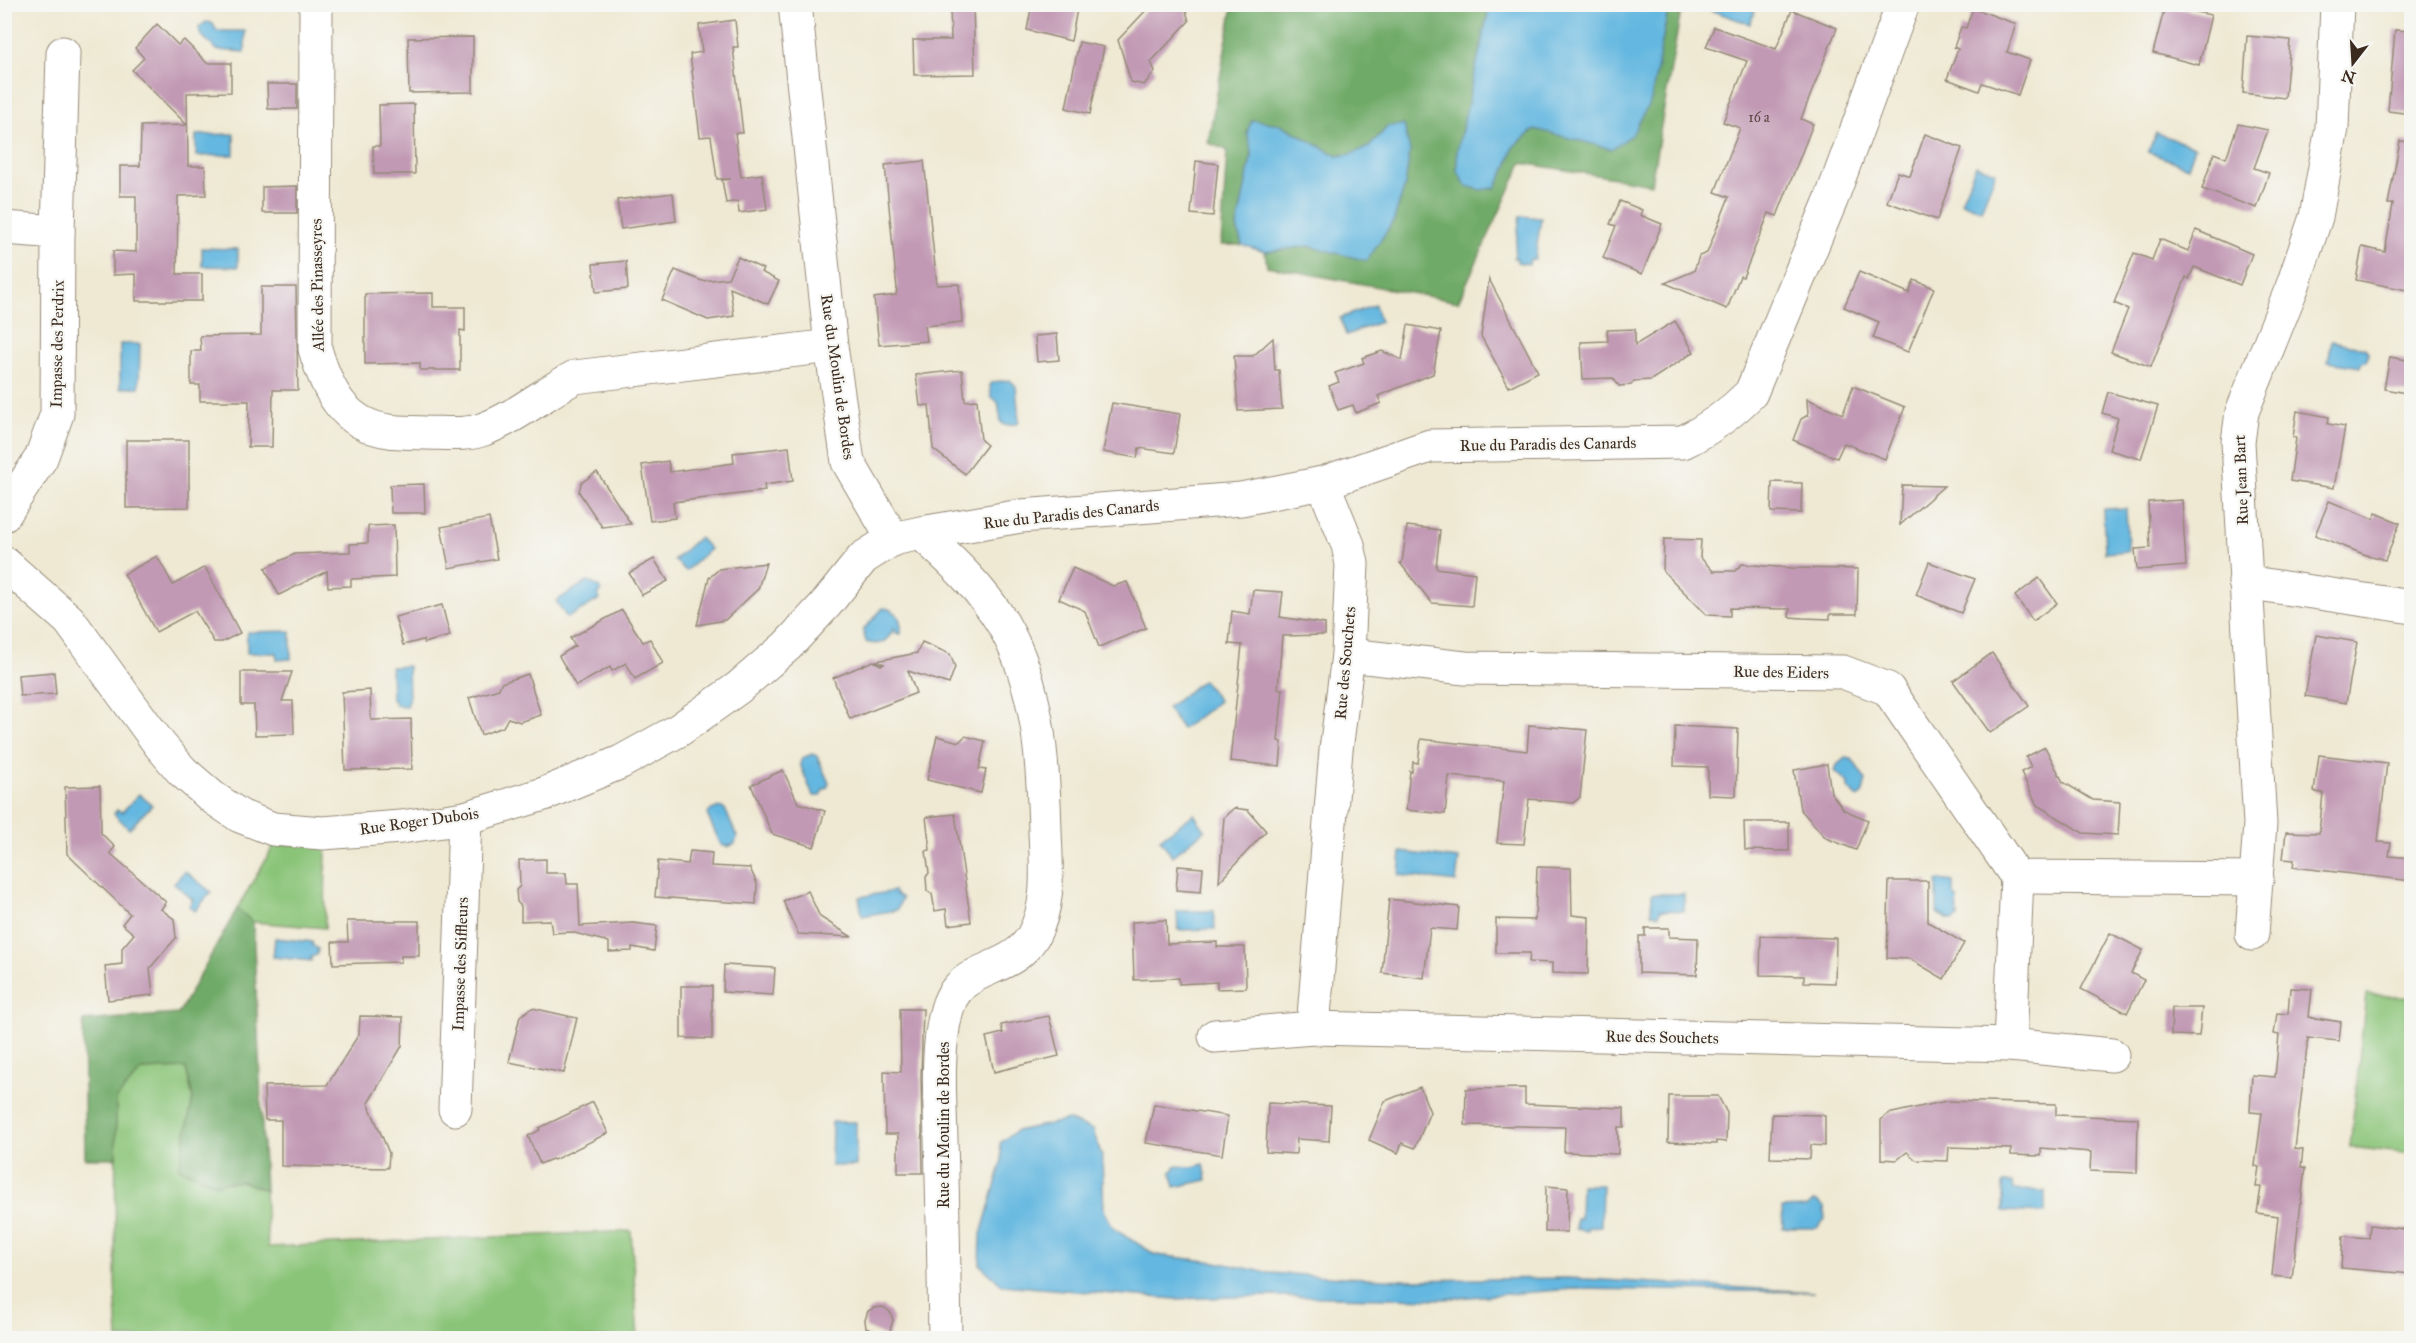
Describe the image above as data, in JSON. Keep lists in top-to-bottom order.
{
  "streets": {
    "street": [
      "Allée des Pinasseyres",
      "Impasse des Perdrix",
      "Rue du Moulin de Bordes",
      "Rue du Paradis des Canards",
      "Rue Jean Bart",
      "Rue des Souchets",
      "Rue des Eiders",
      "Rue Roger Dubois",
      "Impasse des Siffleurs"
    ]
  },
  "crossings": [
    ["Allée des Pinasseyres", "Rue du Moulin de Bordes"],
    ["Rue du Moulin de Bordes", "Rue du Paradis des Canards"],
    ["Rue du Moulin de Bordes", "Rue Roger Dubois"],
    ["Rue du Paradis des Canards", "Rue des Souchets"],
    ["Rue du Paradis des Canards", "Rue Roger Dubois"],
    ["Rue des Souchets", "Rue des Eiders"],
    ["Rue Roger Dubois", "Impasse des Siffleurs"]
  ],
  "house_numbers": ["16 a"],
  "north": "bottom"
}
